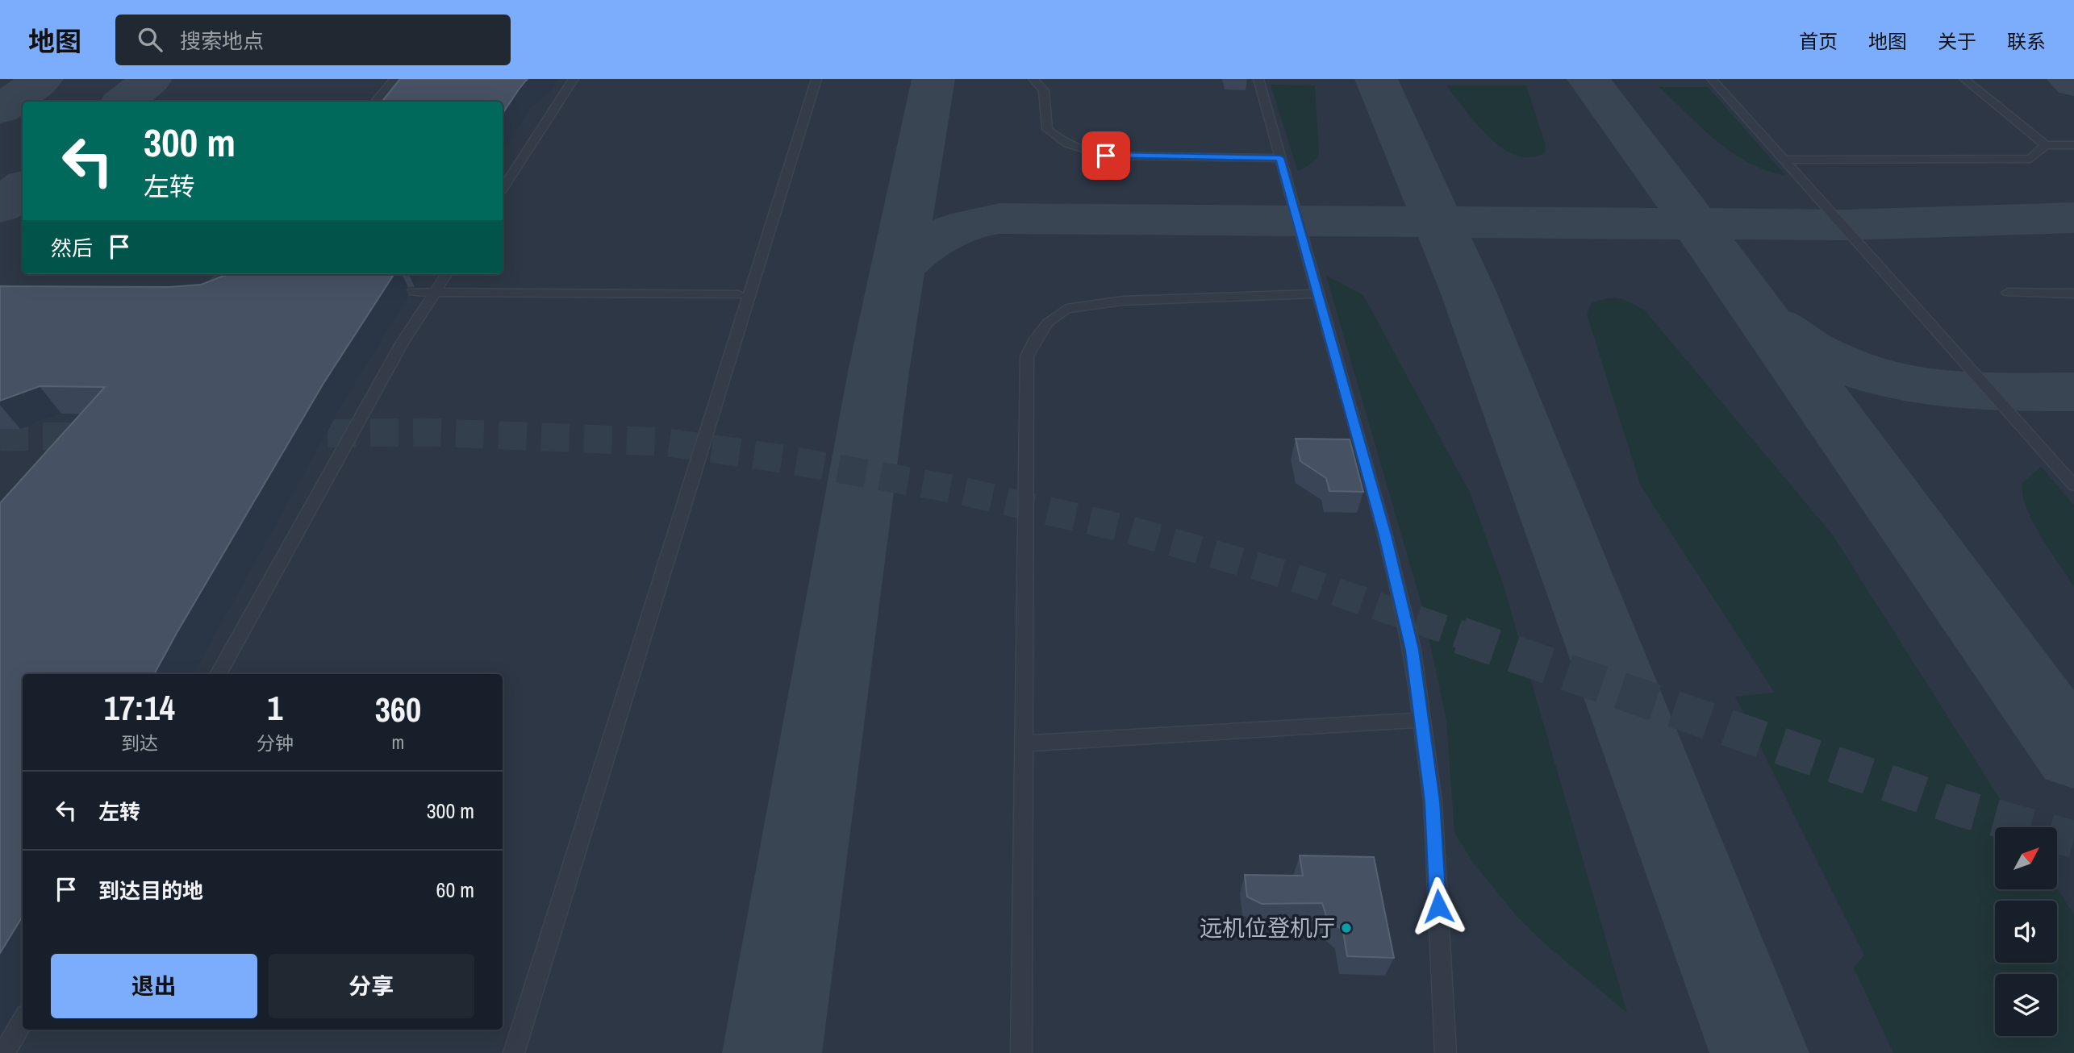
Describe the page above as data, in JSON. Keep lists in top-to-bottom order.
{
  "places": ["远机位登机厅"],
  "north": "top right",
  "page": {
    "header": "地图",
    "search": "搜索地点",
    "nav": [
      "首页",
      "地图",
      "关于",
      "联系"
    ],
    "turn": ["300 m", "左转"],
    "then": "然后",
    "eta": [
      "17:14",
      "到达",
      "1",
      "分钟",
      "360",
      "m"
    ],
    "list": [
      {
        "name": "左转",
        "value": "300 m"
      },
      {
        "name": "到达目的地",
        "value": "60 m"
      }
    ],
    "buttons": ["退出", "分享"]
  }
}
